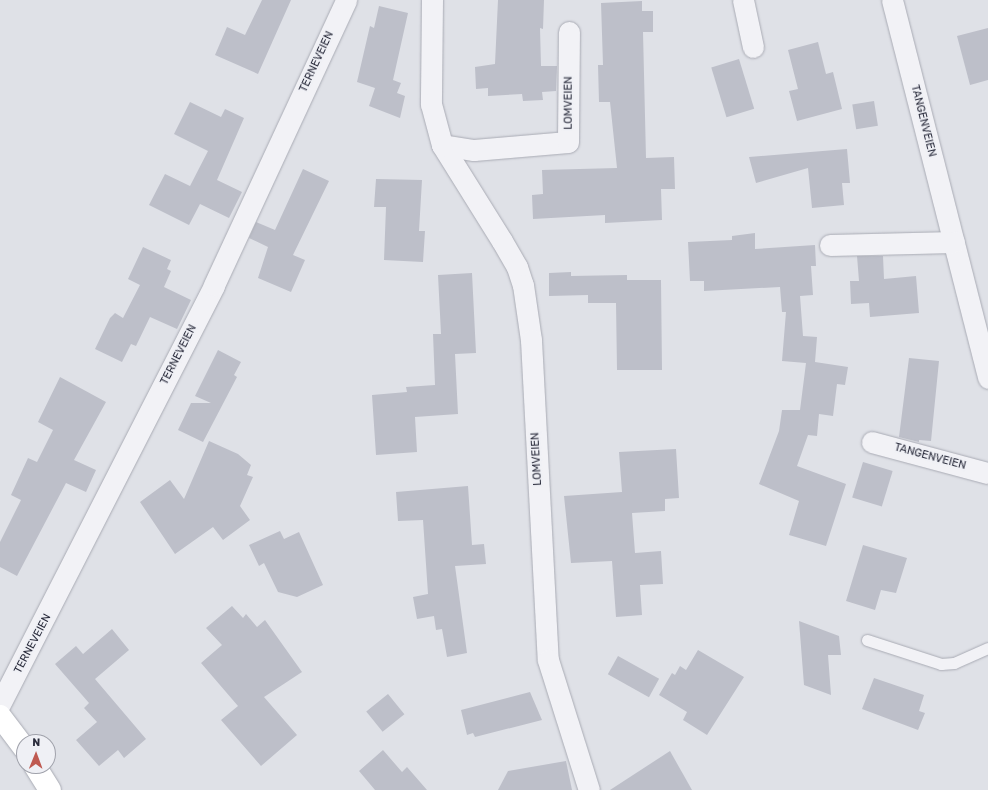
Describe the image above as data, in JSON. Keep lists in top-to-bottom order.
{
  "streets": {
    "street": ["TERNEVEIEN", "LOMVEIEN", "TANGENVEIEN"]
  },
  "north": "top"
}
